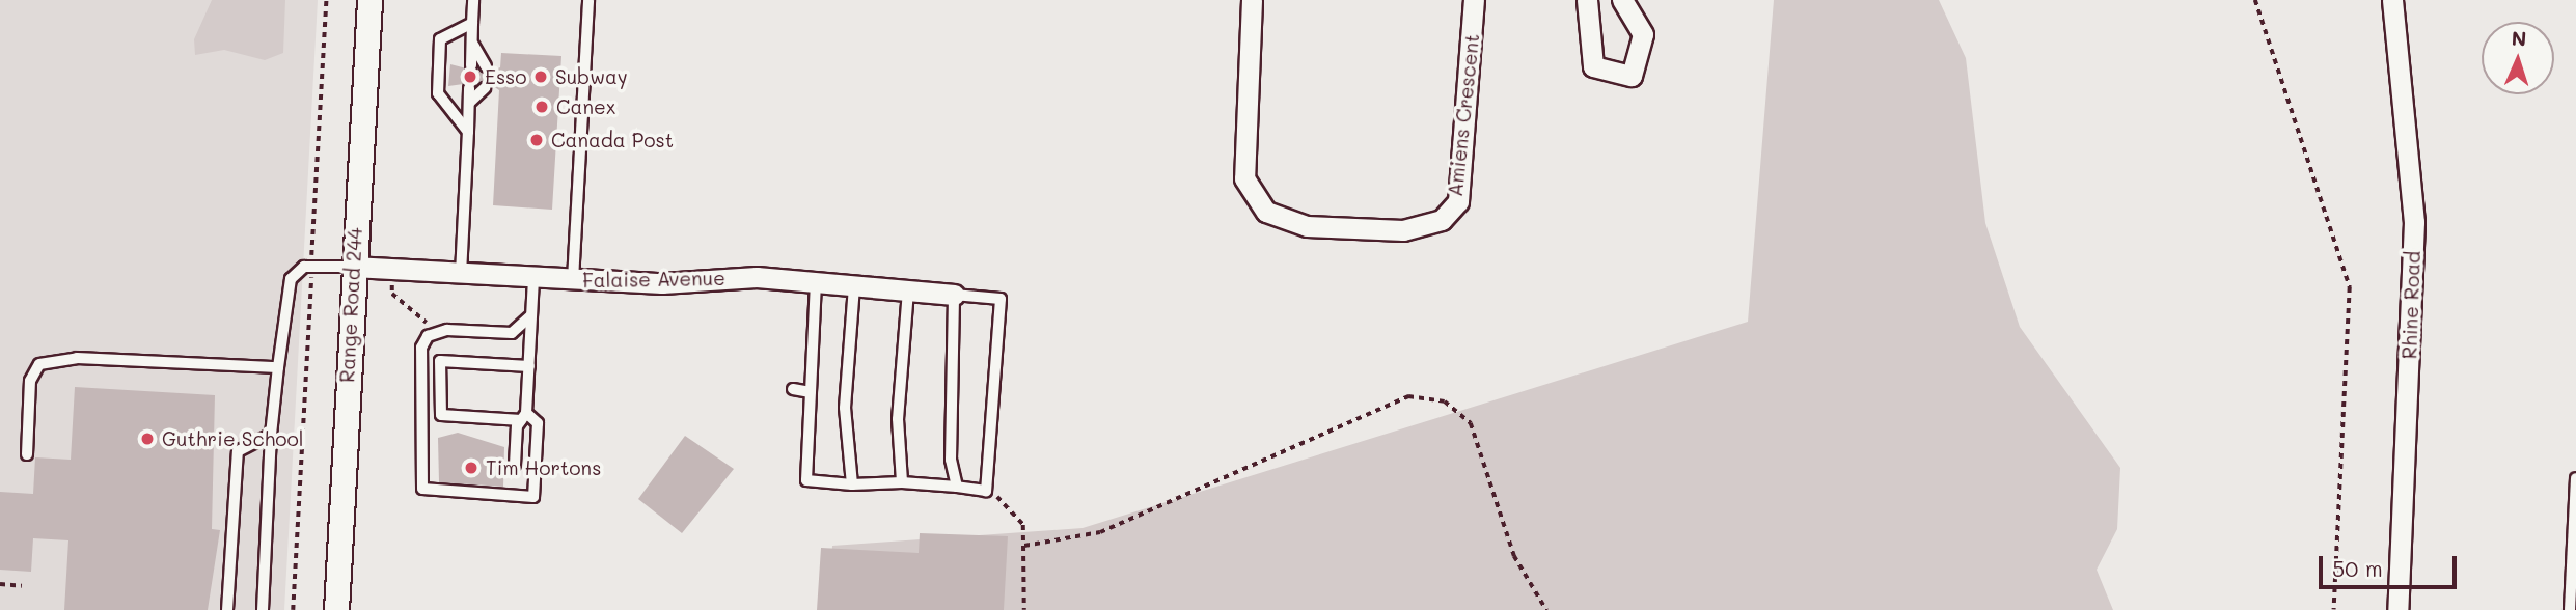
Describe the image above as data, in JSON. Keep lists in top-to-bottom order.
{
  "streets": {
    "street": [
      "Amiens Crescent",
      "Falaise Avenue",
      "Range Road 244",
      "Rhine Road"
    ]
  },
  "crossings": [
    ["Falaise Avenue", "Range Road 244"]
  ],
  "places": [
    "Esso",
    "Subway",
    "Canex",
    "Canada Post",
    "Guthrie School",
    "Tim Hortons"
  ],
  "scale_bar": "50 m",
  "north": "top"
}
